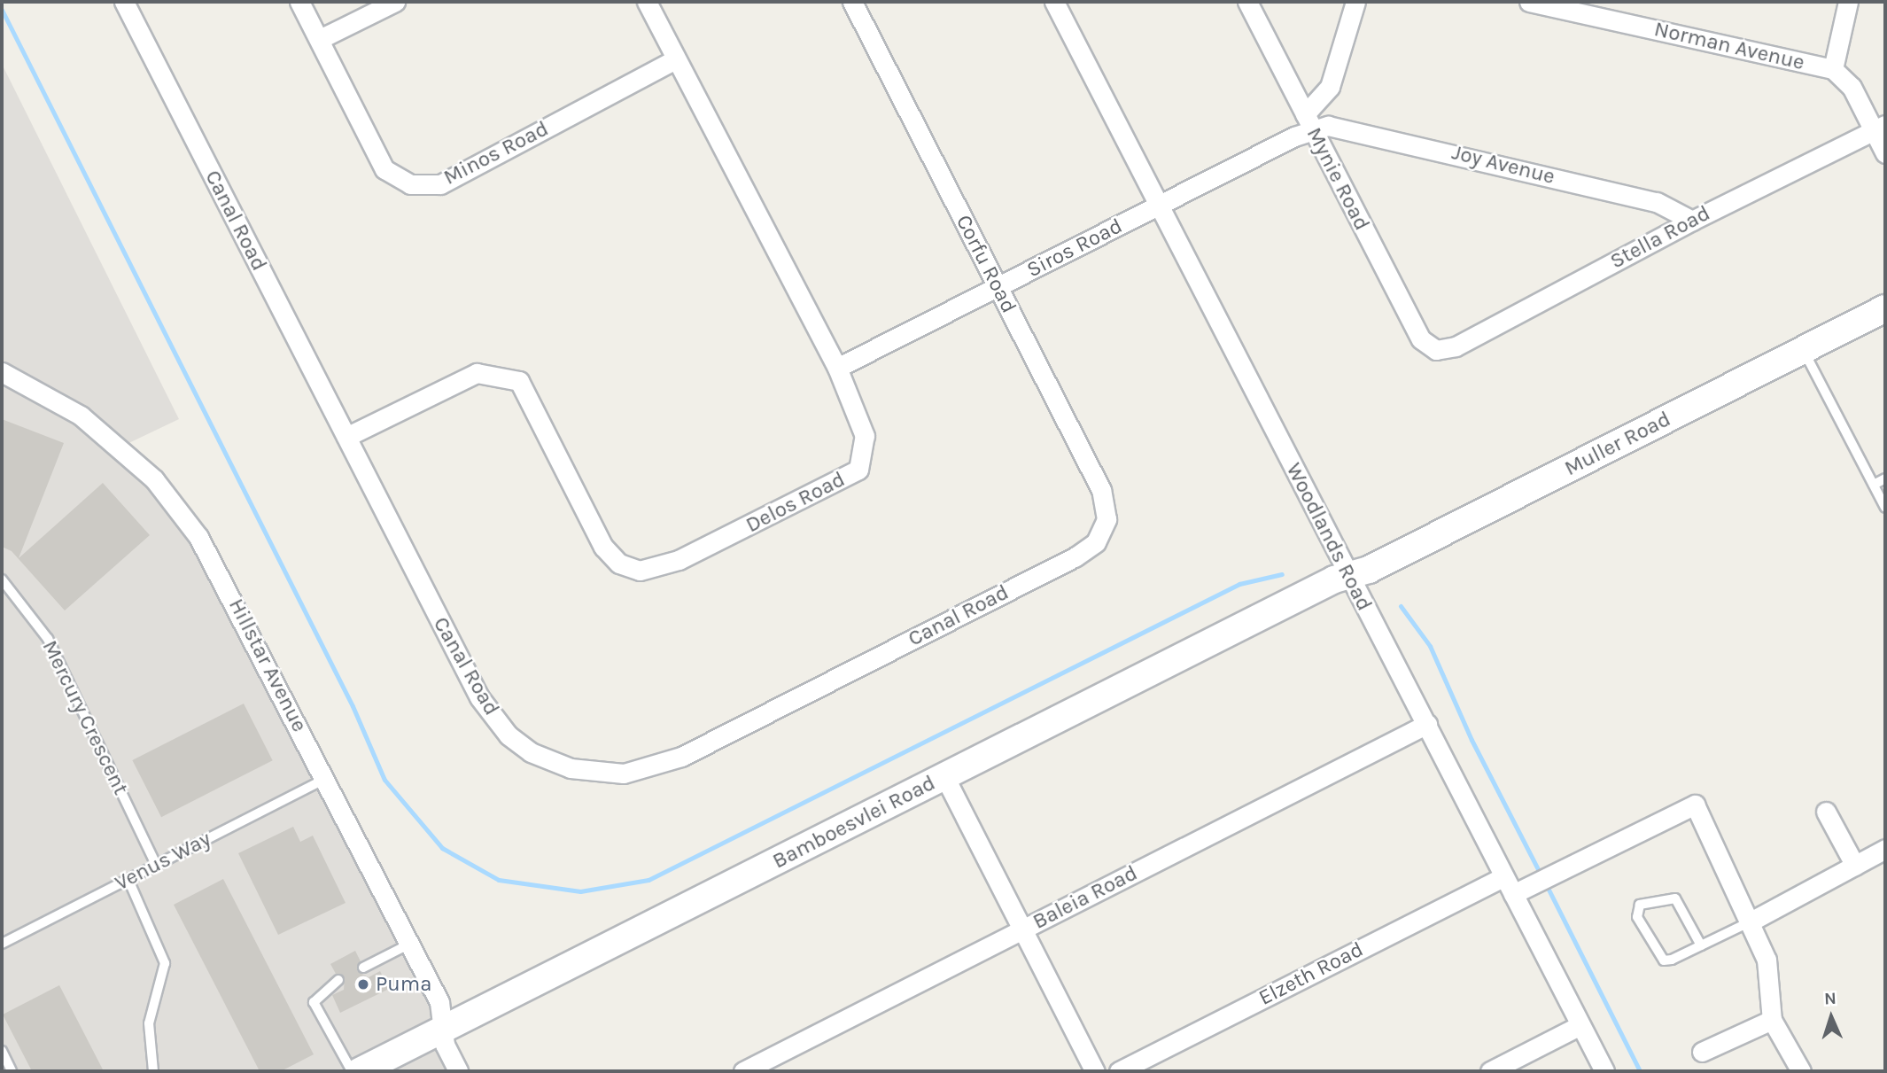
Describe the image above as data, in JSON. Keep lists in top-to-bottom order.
{
  "streets": {
    "street": [
      "Norman Avenue",
      "Minos Road",
      "Joy Avenue",
      "Mynie Road",
      "Canal Road",
      "Stella Road",
      "Siros Road",
      "Corfu Road",
      "Muller Road",
      "Delos Road",
      "Woodlands Road",
      "Hillstar Avenue",
      "Bamboesvlei Road",
      "Baleia Road",
      "Elzeth Road"
    ],
    "lane": ["Mercury Crescent", "Venus Way"]
  },
  "crossings": [
    ["Norman Avenue", "Stella Road"],
    ["Minos Road", "Delos Road"],
    ["Joy Avenue", "Mynie Road"],
    ["Joy Avenue", "Stella Road"],
    ["Joy Avenue", "Siros Road"],
    ["Mynie Road", "Stella Road"],
    ["Mynie Road", "Siros Road"],
    ["Canal Road", "Corfu Road"],
    ["Canal Road", "Delos Road"],
    ["Siros Road", "Corfu Road"],
    ["Siros Road", "Delos Road"],
    ["Siros Road", "Woodlands Road"],
    ["Muller Road", "Woodlands Road"],
    ["Muller Road", "Bamboesvlei Road"],
    ["Woodlands Road", "Bamboesvlei Road"],
    ["Woodlands Road", "Baleia Road"],
    ["Woodlands Road", "Elzeth Road"],
    ["Hillstar Avenue", "Bamboesvlei Road"],
    ["Hillstar Avenue", "Venus Way"],
    ["Mercury Crescent", "Venus Way"]
  ],
  "places": ["Puma"],
  "north": "top"
}
